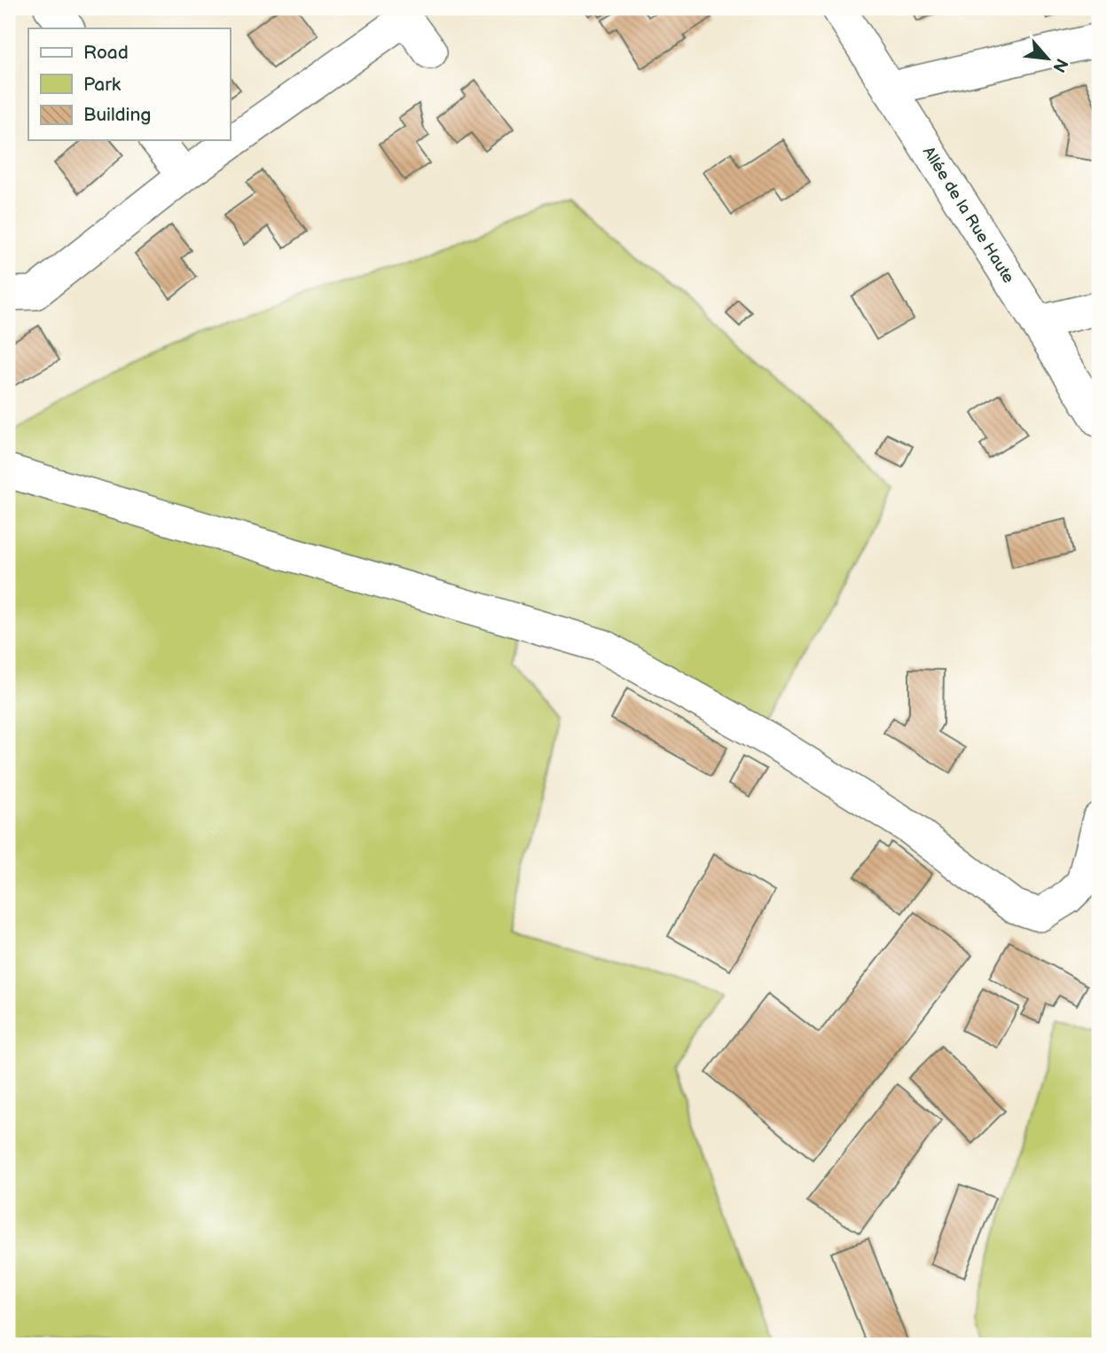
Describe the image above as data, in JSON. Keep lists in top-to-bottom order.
{
  "streets": {
    "street": ["Allée de la Rue Haute"]
  },
  "legend": ["Road", "Park", "Building"],
  "north": "bottom right"
}
